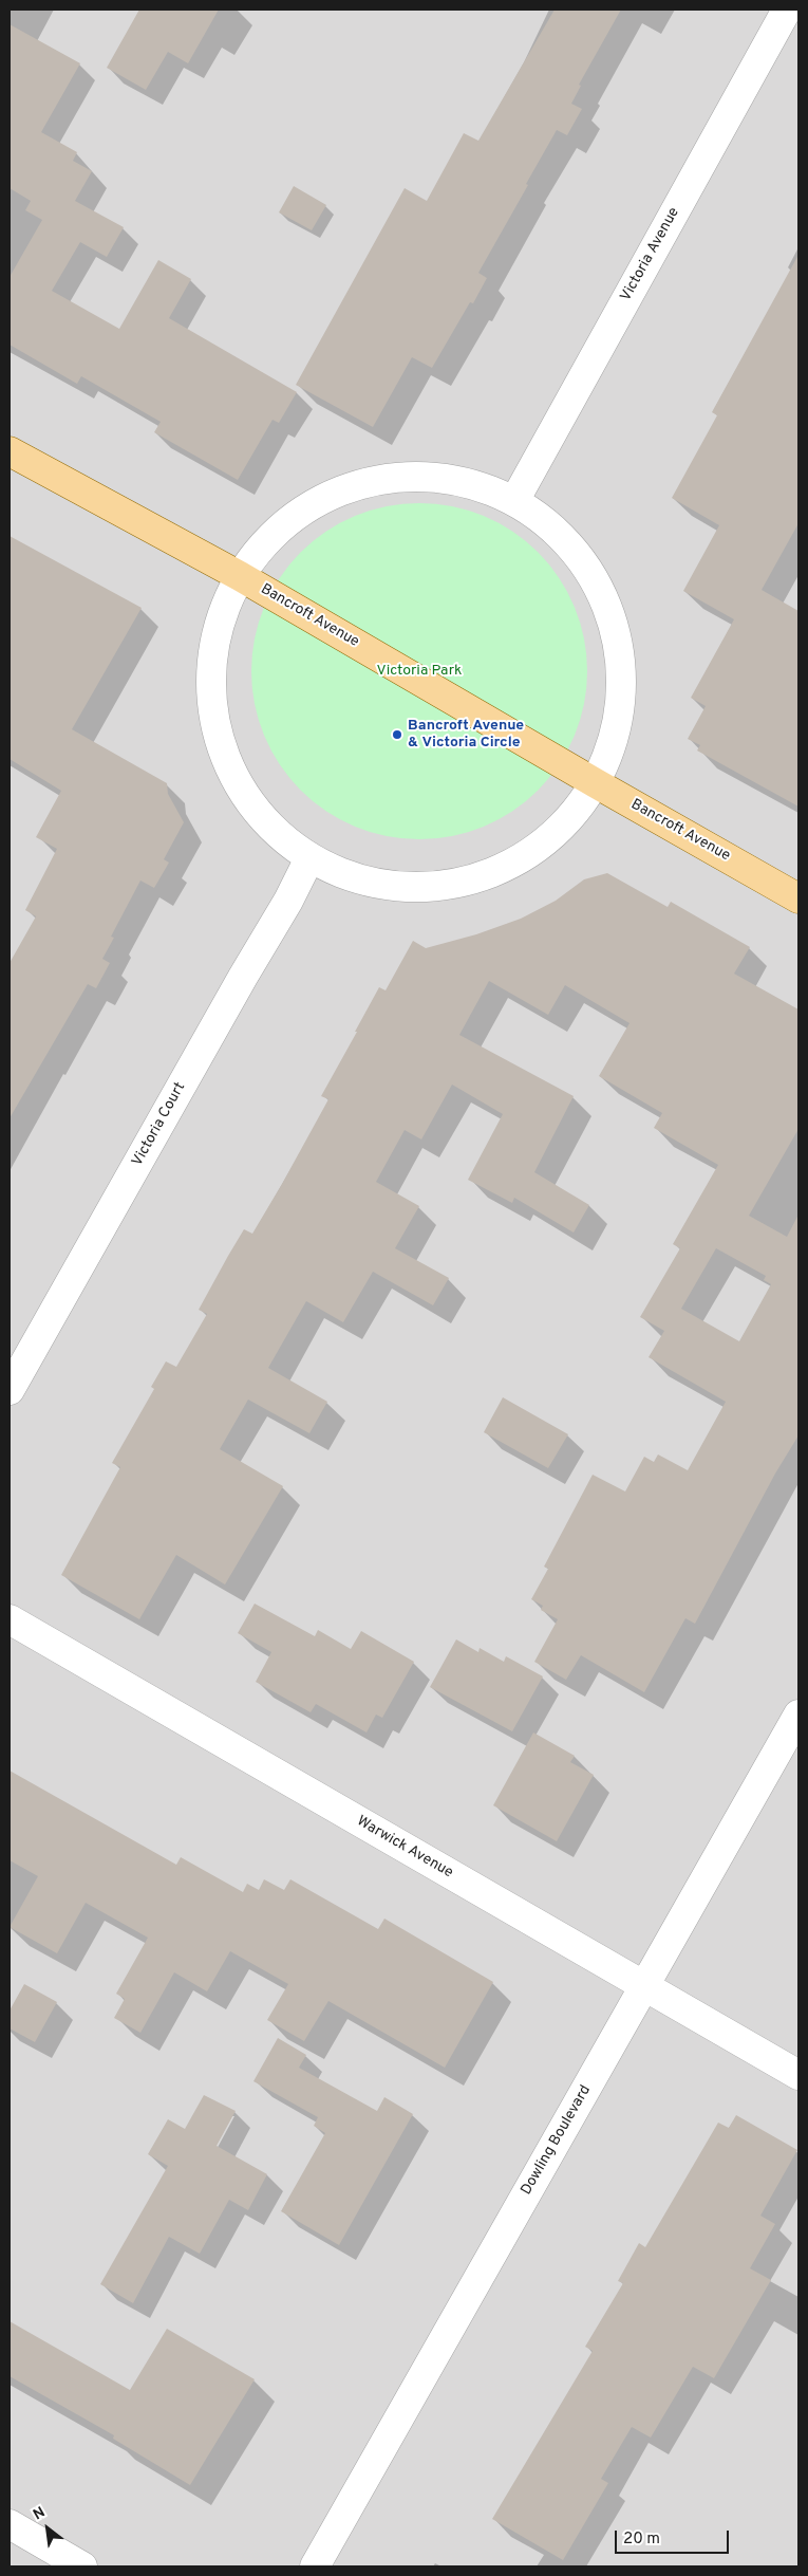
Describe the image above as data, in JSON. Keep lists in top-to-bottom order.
{
  "streets": {
    "main road": ["Bancroft Avenue"],
    "street": [
      "Victoria Avenue",
      "Victoria Court",
      "Warwick Avenue",
      "Dowling Boulevard"
    ]
  },
  "crossings": [
    ["Warwick Avenue", "Dowling Boulevard"]
  ],
  "parks": ["Victoria Park"],
  "places": ["Bancroft Avenue & Victoria Circle"],
  "scale_bar": "20 m",
  "north": "top left"
}
